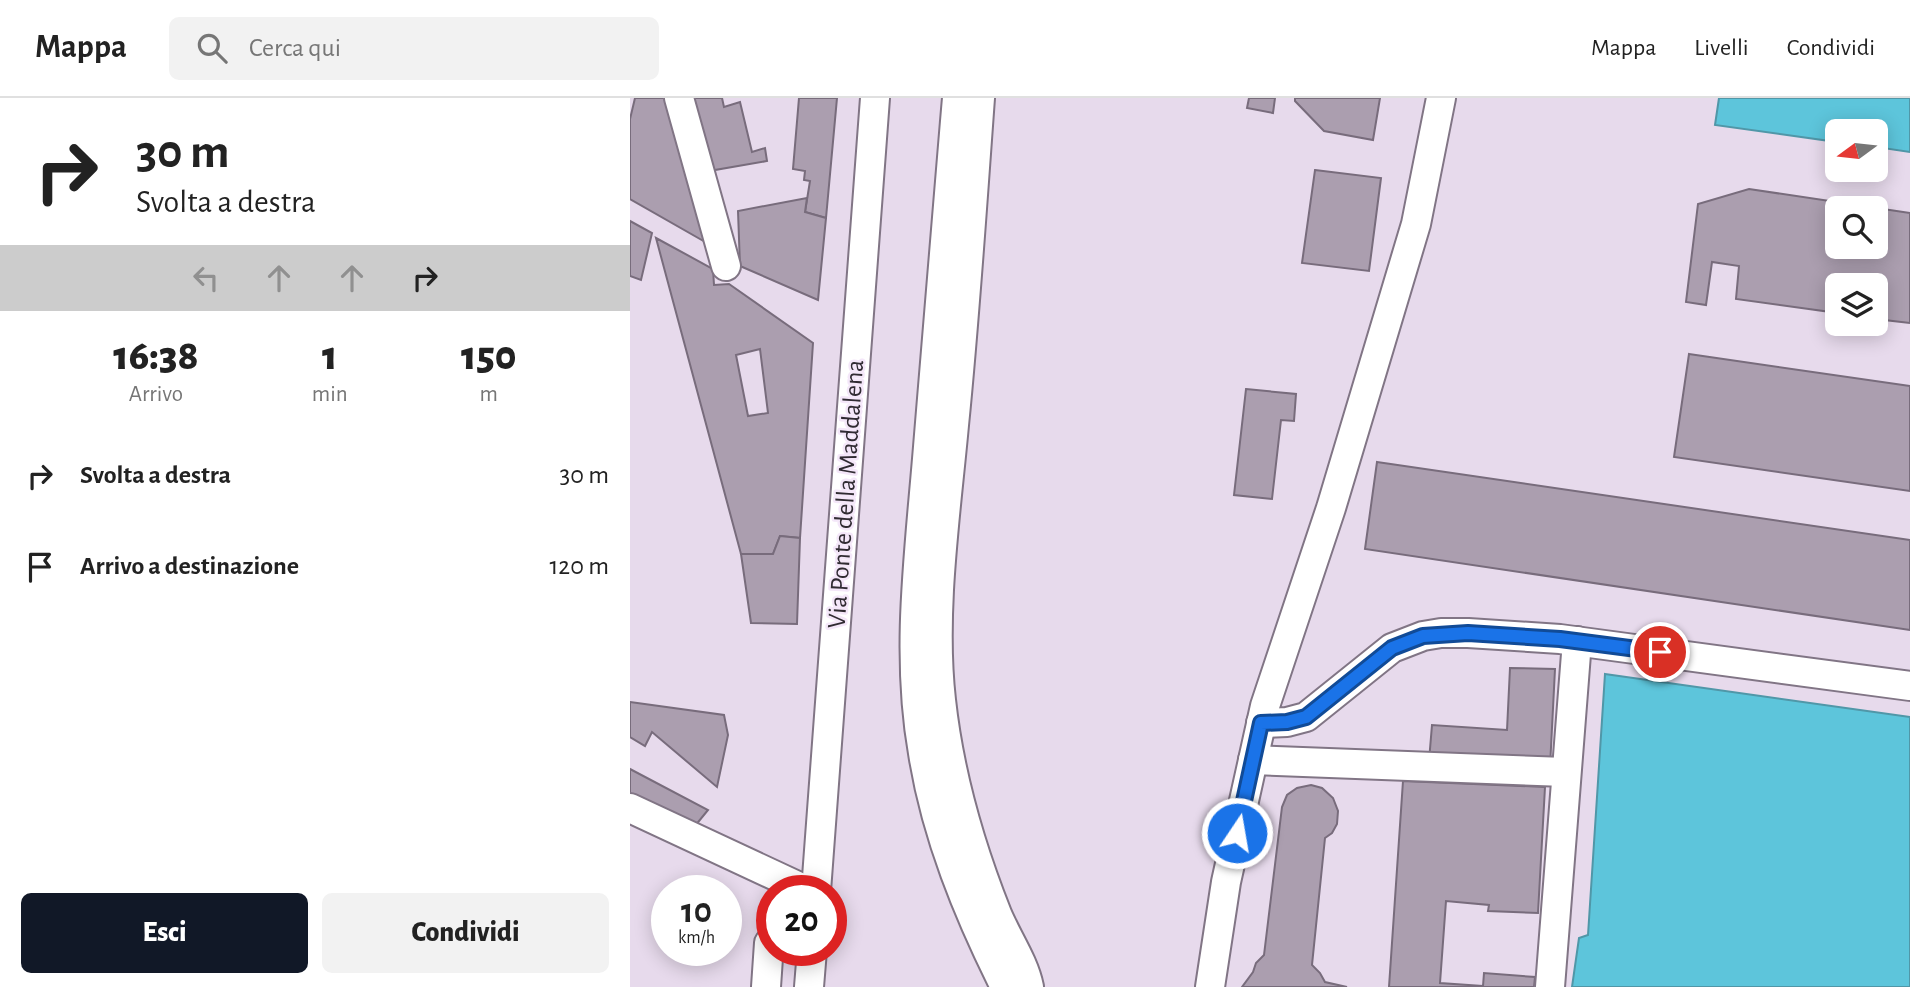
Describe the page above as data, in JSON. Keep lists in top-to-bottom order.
{
  "streets": {
    "street": ["Via Ponte della Maddalena"]
  },
  "north": "left",
  "page": {
    "header": "Mappa",
    "search": "Cerca qui",
    "nav": ["Mappa", "Livelli", "Condividi"],
    "turn": ["30 m", "Svolta a destra"],
    "eta": [
      "16:38",
      "Arrivo",
      "1",
      "min",
      "150",
      "m"
    ],
    "list": [
      {
        "name": "Svolta a destra",
        "value": "30 m"
      },
      {
        "name": "Arrivo a destinazione",
        "value": "120 m"
      }
    ],
    "speed": "10 km/h",
    "limit": "20",
    "buttons": ["Esci", "Condividi"]
  }
}
